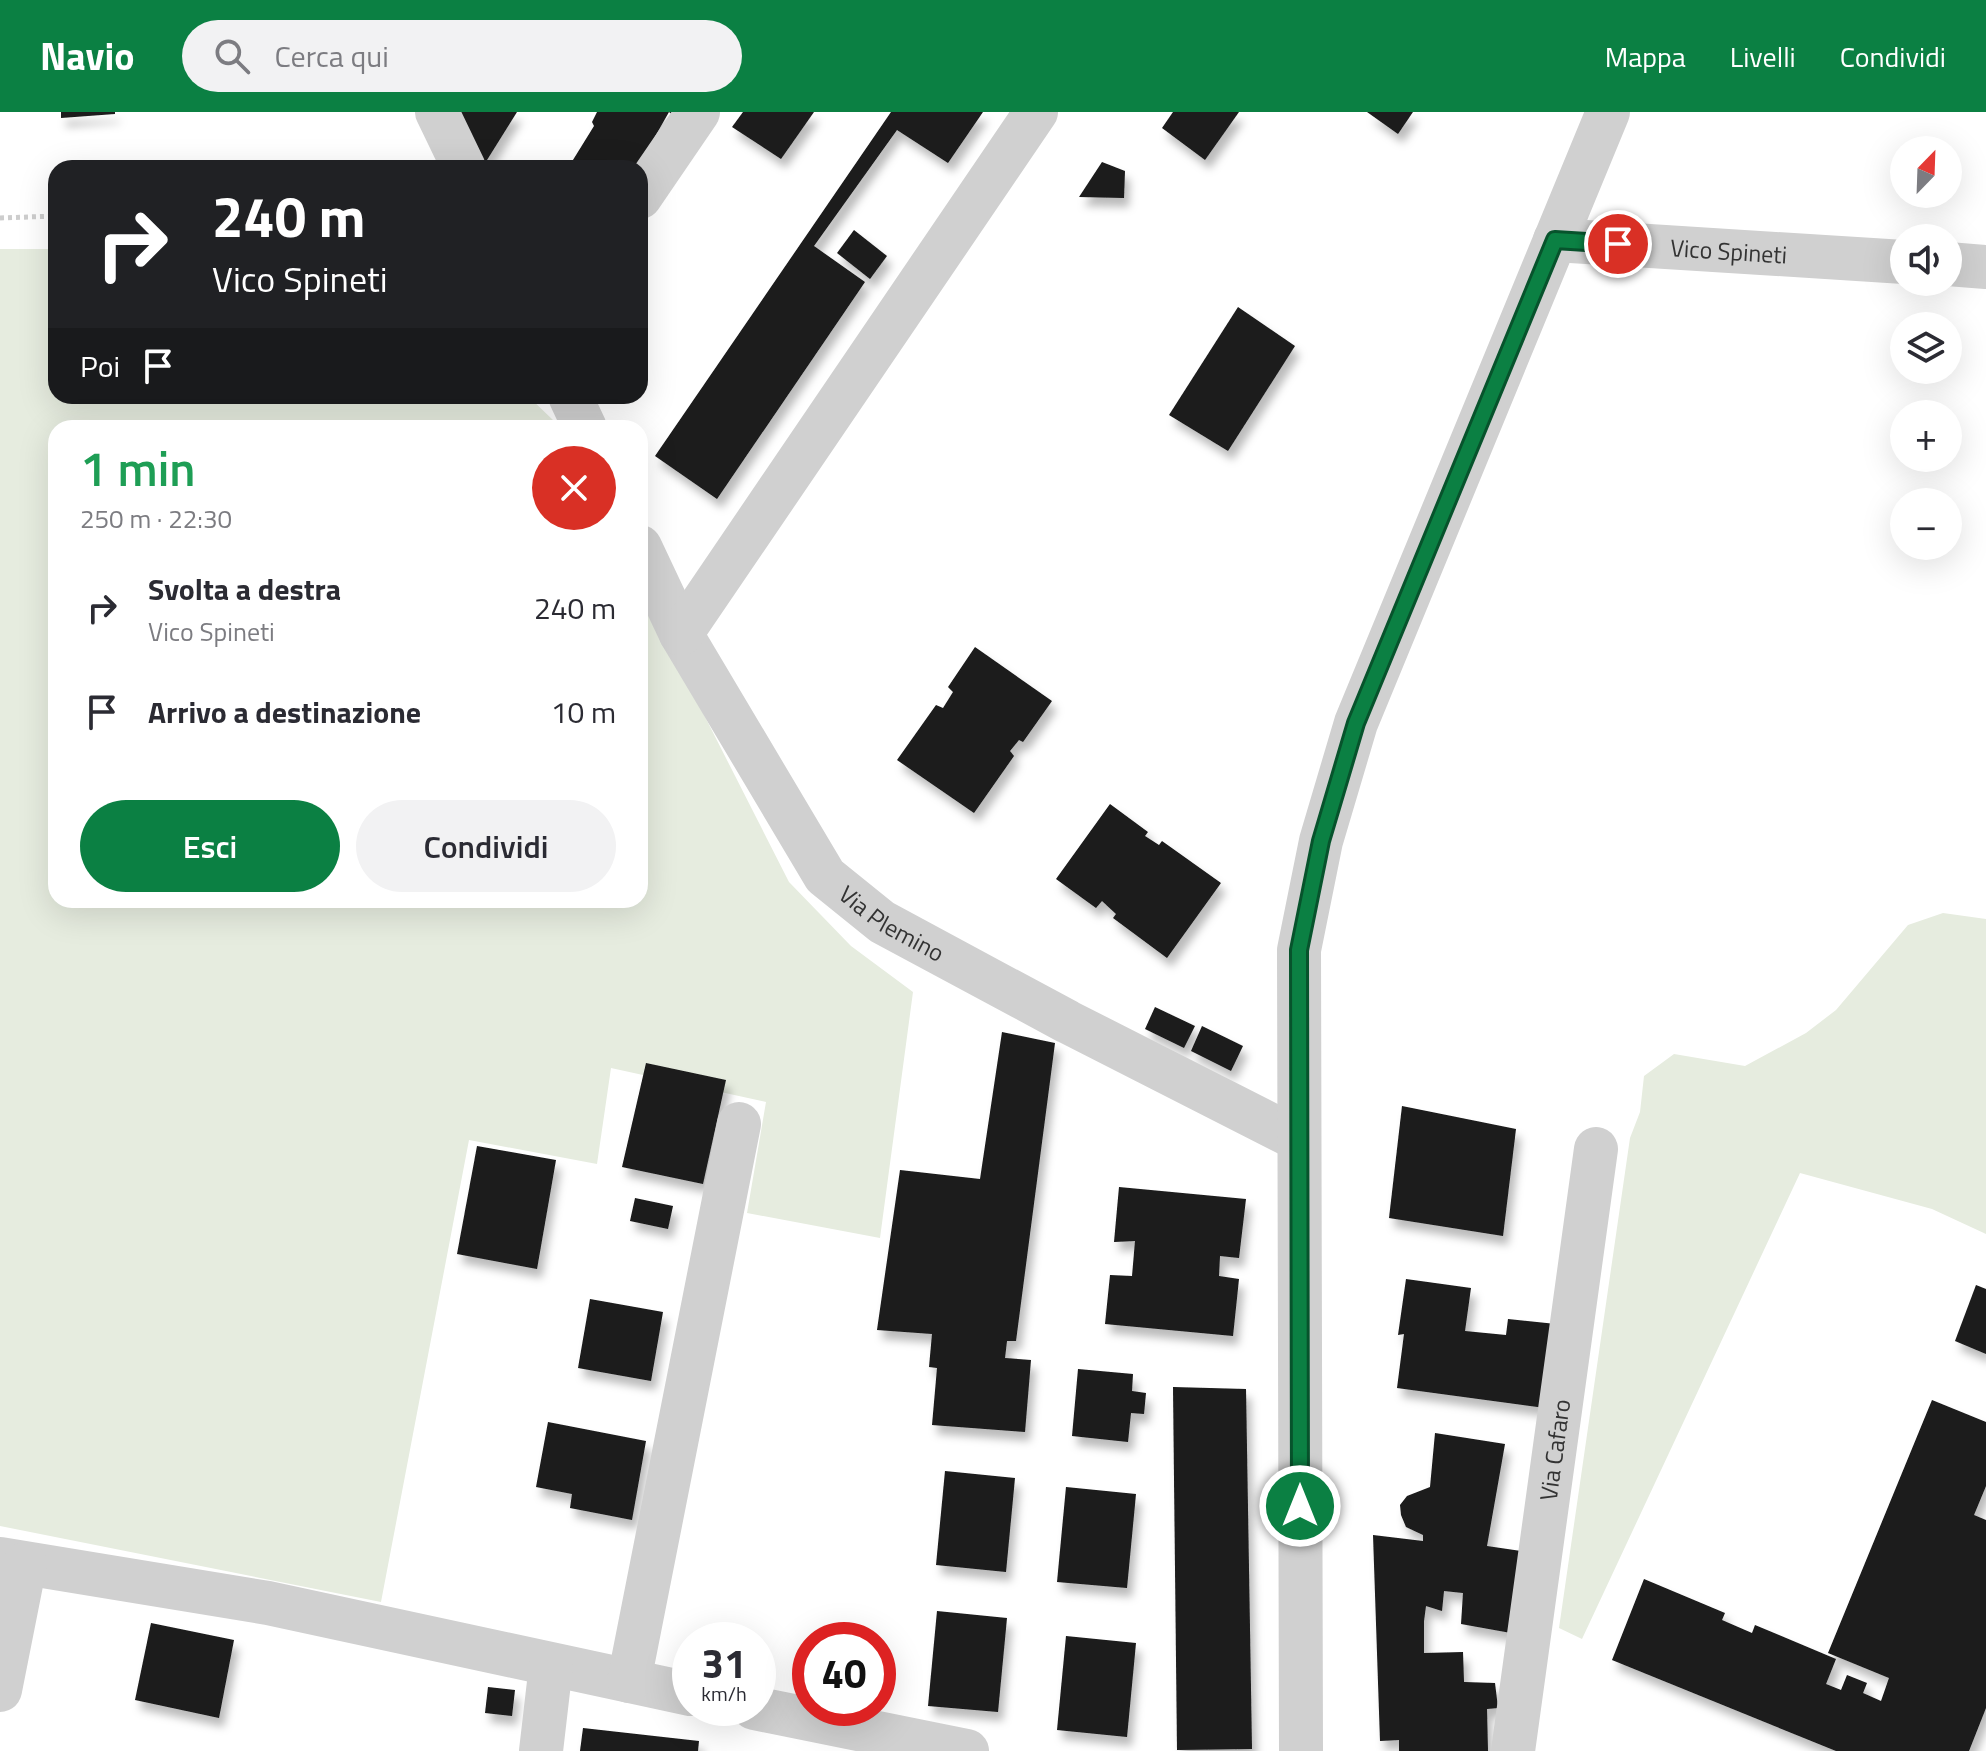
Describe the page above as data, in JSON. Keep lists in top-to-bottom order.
{
  "streets": {
    "street": ["Vico Spineti", "Via Plemino", "Via Cafaro"]
  },
  "north": "top right",
  "page": {
    "header": "Navio",
    "search": "Cerca qui",
    "nav": ["Mappa", "Livelli", "Condividi"],
    "map_buttons": ["+", "−"],
    "turn": ["240 m", "Vico Spineti"],
    "then": "Poi",
    "heading": ["1 min", "250 m · 22:30"],
    "list": [
      {
        "name": "Svolta a destra",
        "note": "Vico Spineti",
        "value": "240 m"
      },
      {
        "name": "Arrivo a destinazione",
        "value": "10 m"
      }
    ],
    "buttons": ["Esci", "Condividi"],
    "speed": "31 km/h",
    "limit": "40"
  }
}
